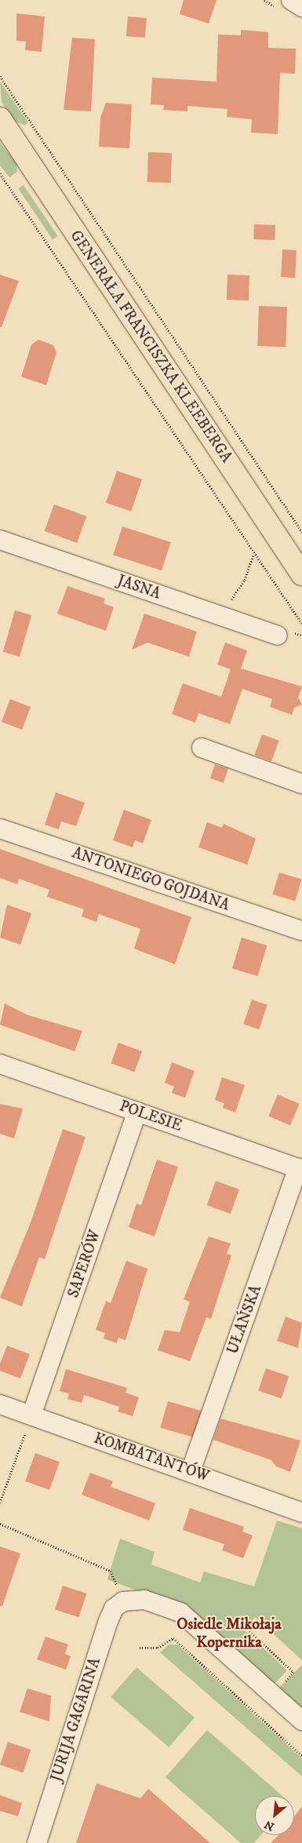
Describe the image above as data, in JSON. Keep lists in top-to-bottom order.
{
  "streets": {
    "main road": ["GENERAŁA FRANCISZKA KLEEBERGA"],
    "street": [
      "JASNA",
      "ANTONIEGO GOJDANA",
      "POLESIE",
      "SAPERÓW",
      "UŁAŃSKA",
      "KOMBATANTÓW",
      "JURIJA GAGARINA"
    ]
  },
  "crossings": [
    ["POLESIE", "SAPERÓW"],
    ["POLESIE", "UŁAŃSKA"],
    ["SAPERÓW", "KOMBATANTÓW"],
    ["UŁAŃSKA", "KOMBATANTÓW"]
  ],
  "districts": ["Osiedle Mikołaja Kopernika"],
  "north": "bottom left"
}
